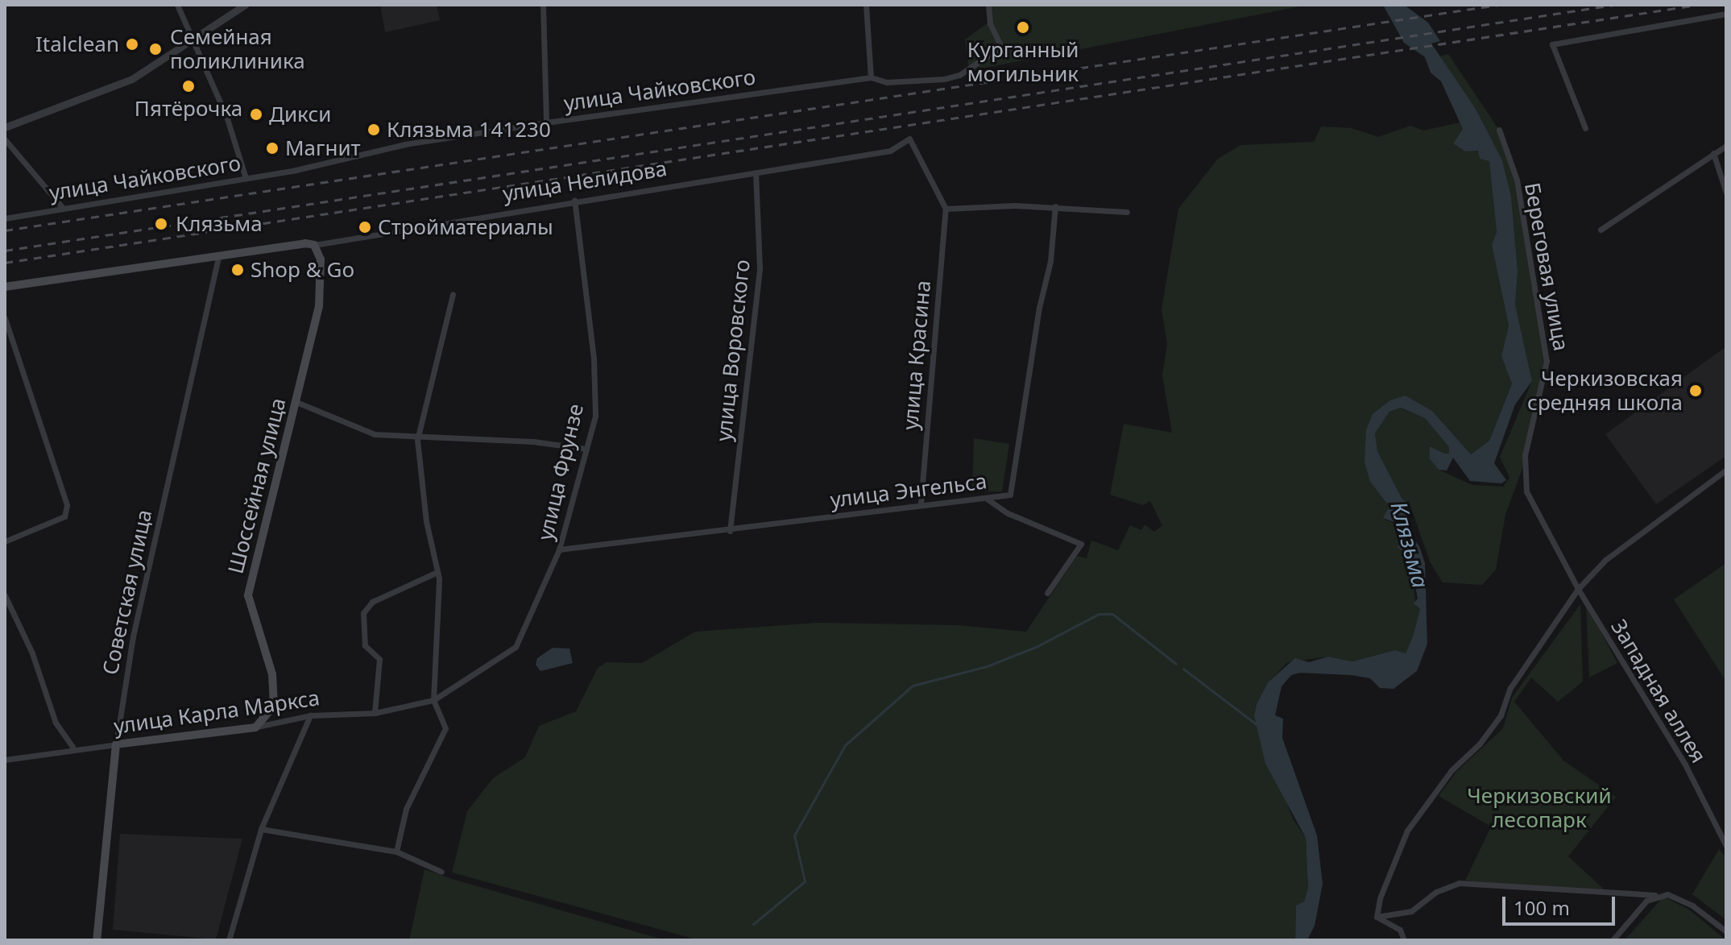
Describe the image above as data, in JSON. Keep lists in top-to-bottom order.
{
  "streets": {
    "main road": [
      "улица Нелидова",
      "Шоссейная улица",
      "Советская улица",
      "улица Карла Маркса"
    ],
    "street": [
      "улица Чайковского",
      "Береговая улица",
      "улица Воровского",
      "улица Красина",
      "улица Фрунзе",
      "улица Энгельса",
      "Западная аллея"
    ]
  },
  "crossings": [
    ["улица Нелидова", "улица Воровского"],
    ["улица Нелидова", "улица Красина"],
    ["улица Нелидова", "улица Фрунзе"],
    ["улица Нелидова", "Шоссейная улица"],
    ["улица Нелидова", "Советская улица"],
    ["Береговая улица", "Западная аллея"],
    ["улица Воровского", "улица Энгельса"],
    ["улица Красина", "улица Энгельса"],
    ["улица Фрунзе", "улица Энгельса"],
    ["улица Фрунзе", "улица Карла Маркса"],
    ["Шоссейная улица", "улица Карла Маркса"],
    ["Советская улица", "улица Карла Маркса"]
  ],
  "water": ["Клязьма"],
  "parks": ["Черкизовский лесопарк"],
  "places": [
    "Курганный могильник",
    "Italclean",
    "Семейная поликлиника",
    "Пятёрочка",
    "Дикси",
    "Клязьма 141230",
    "Магнит",
    "Клязьма",
    "Стройматериалы",
    "Shop & Go",
    "Черкизовская средняя школа"
  ],
  "scale_bar": "100 m"
}
